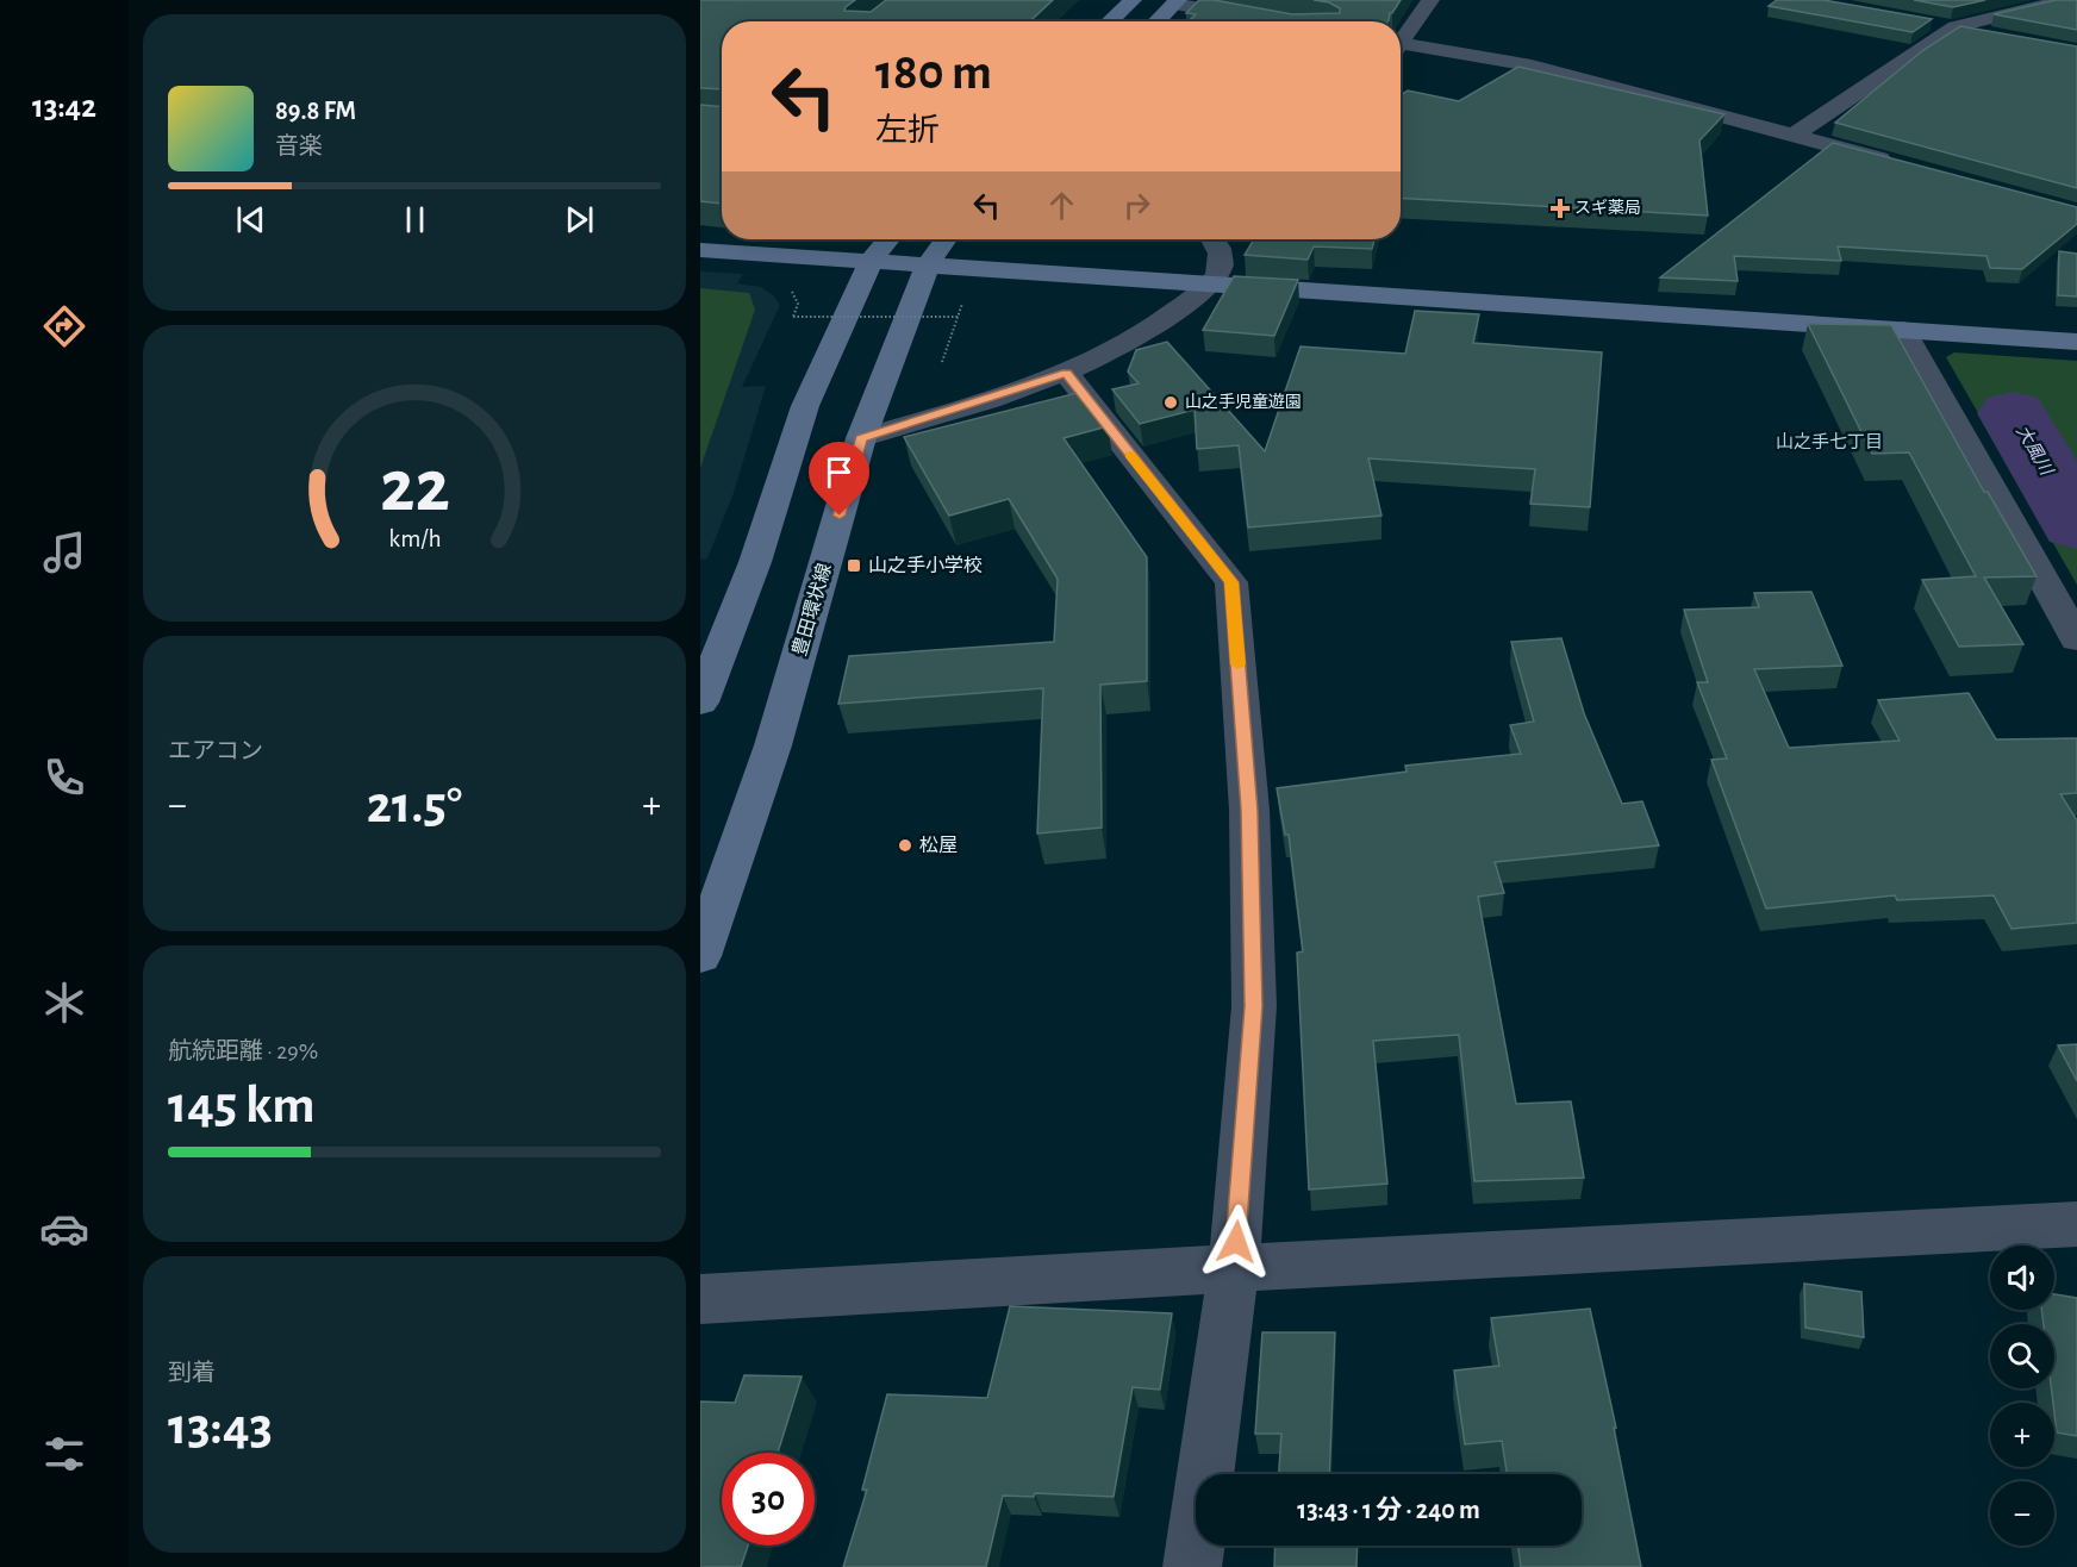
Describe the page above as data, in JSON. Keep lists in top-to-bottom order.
{
  "streets": {
    "main road": ["豊田環状線"]
  },
  "districts": ["山之手七丁目"],
  "water": ["大風川"],
  "places": {
    "health": ["スギ薬局"],
    "other": ["山之手児童遊園", "松屋"],
    "transit": ["山之手小学校"]
  },
  "page": {
    "tabs": "13:42",
    "turn": ["180 m", "左折"],
    "song": ["89.8 FM", "音楽"],
    "tile": [
      "エアコン",
      ["航続距離 · 29%", "145 km"],
      ["到着", "13:43"]
    ],
    "heat": ["−", "21.5°", "+"],
    "map_buttons": ["+", "−"],
    "limit": "30",
    "trip": "13:43 · 1 分 · 240 m",
    "gauge": ["22", "km/h"]
  }
}
